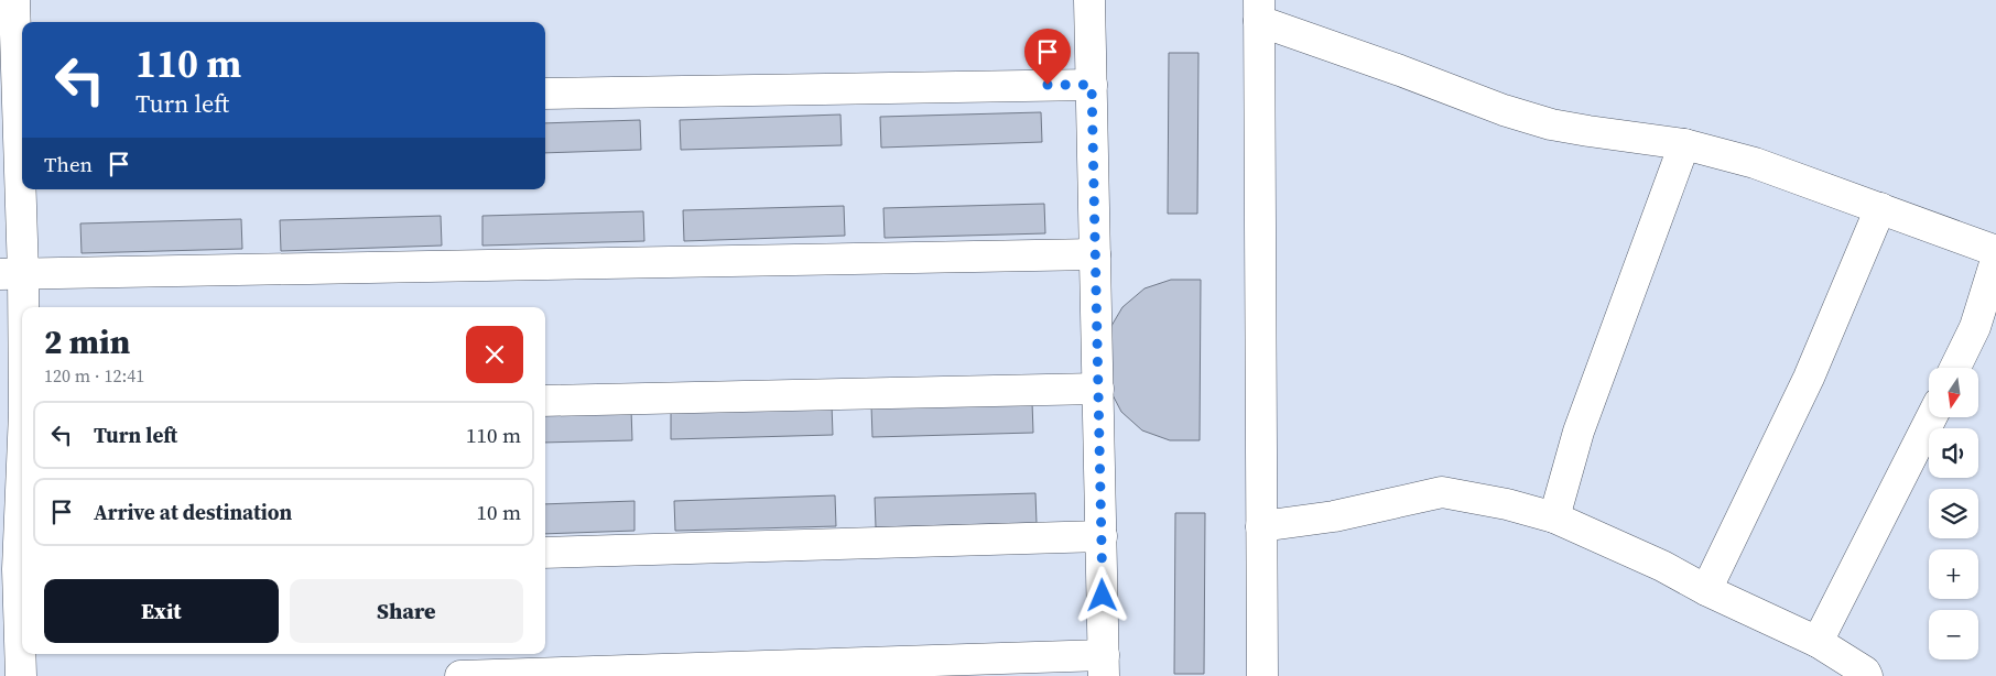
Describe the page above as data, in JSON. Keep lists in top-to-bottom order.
{
  "north": "bottom",
  "page": {
    "turn": ["110 m", "Turn left"],
    "then": "Then",
    "heading": ["2 min", "120 m · 12:41"],
    "map_buttons": ["+", "−"],
    "list": [
      {
        "name": "Turn left",
        "value": "110 m"
      },
      {
        "name": "Arrive at destination",
        "value": "10 m"
      }
    ],
    "buttons": ["Exit", "Share"]
  }
}
